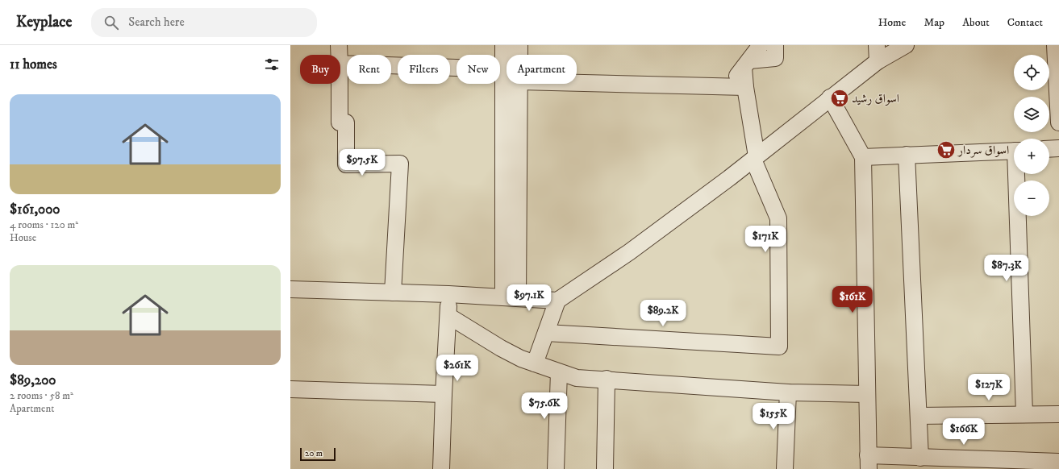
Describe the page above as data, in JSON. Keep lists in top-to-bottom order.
{
  "places": {
    "supermarket": ["اسواق رشيد", "اسواق سردار"]
  },
  "scale_bar": "20 m",
  "page": {
    "header": "Keyplace",
    "search": "Search here",
    "nav": [
      "Home",
      "Map",
      "About",
      "Contact"
    ],
    "heading": "11 homes",
    "map_buttons": ["+", "−"],
    "chip": [
      "Buy",
      "Rent",
      "Filters",
      "New",
      "Apartment"
    ],
    "list": [
      {
        "name": "$161,000",
        "note": "4 rooms · 120 m² · House"
      },
      {
        "name": "$89,200",
        "note": "2 rooms · 58 m² · Apartment"
      }
    ],
    "price": [
      "$97.5K",
      "$171K",
      "$87.3K",
      "$97.1K",
      "$161K",
      "$89.2K",
      "$261K",
      "$127K",
      "$75.6K",
      "$155K",
      "$166K"
    ],
    "scale": "20 m"
  }
}
